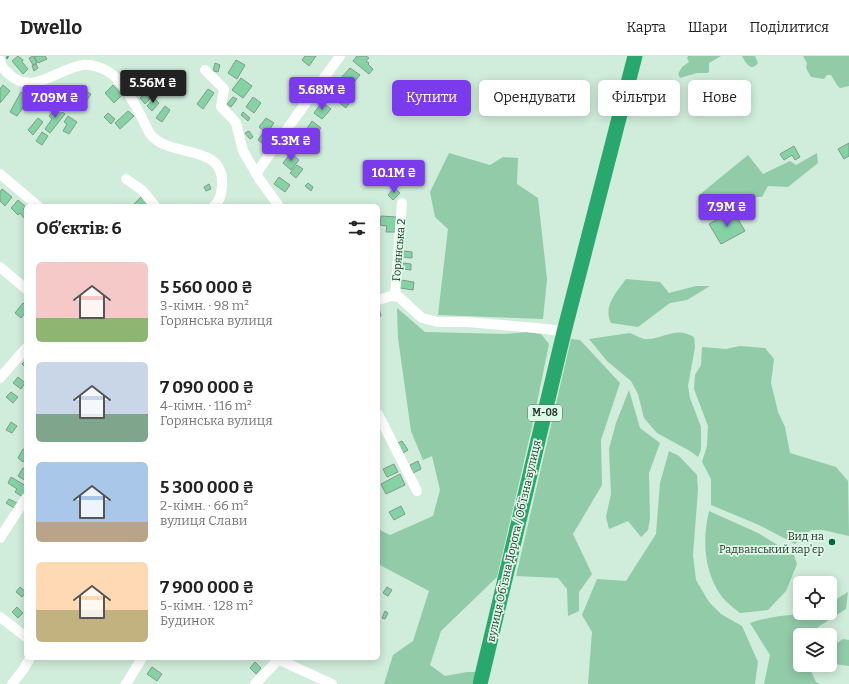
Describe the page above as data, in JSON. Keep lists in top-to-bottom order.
{
  "streets": {
    "highway": ["М-08", "вулиця Обʼїзна Дорога / Обʼїзна вулиця"],
    "street": ["Горянська 2"]
  },
  "places": ["Вид на Радванський кар'єр"],
  "page": {
    "header": "Dwello",
    "nav": ["Карта", "Шари", "Поділитися"],
    "price": [
      "5.56M ₴",
      "5.68M ₴",
      "7.09M ₴",
      "5.3M ₴",
      "10.1M ₴",
      "7.9M ₴"
    ],
    "chip": [
      "Купити",
      "Орендувати",
      "Фільтри",
      "Нове"
    ],
    "heading": "Об’єктів: 6",
    "list": [
      {
        "name": "5 560 000 ₴",
        "note": "3-кімн. · 98 m² · Горянська вулиця"
      },
      {
        "name": "7 090 000 ₴",
        "note": "4-кімн. · 116 m² · Горянська вулиця"
      },
      {
        "name": "5 300 000 ₴",
        "note": "2-кімн. · 66 m² · вулиця Слави"
      },
      {
        "name": "7 900 000 ₴",
        "note": "5-кімн. · 128 m² · Будинок"
      }
    ]
  }
}
